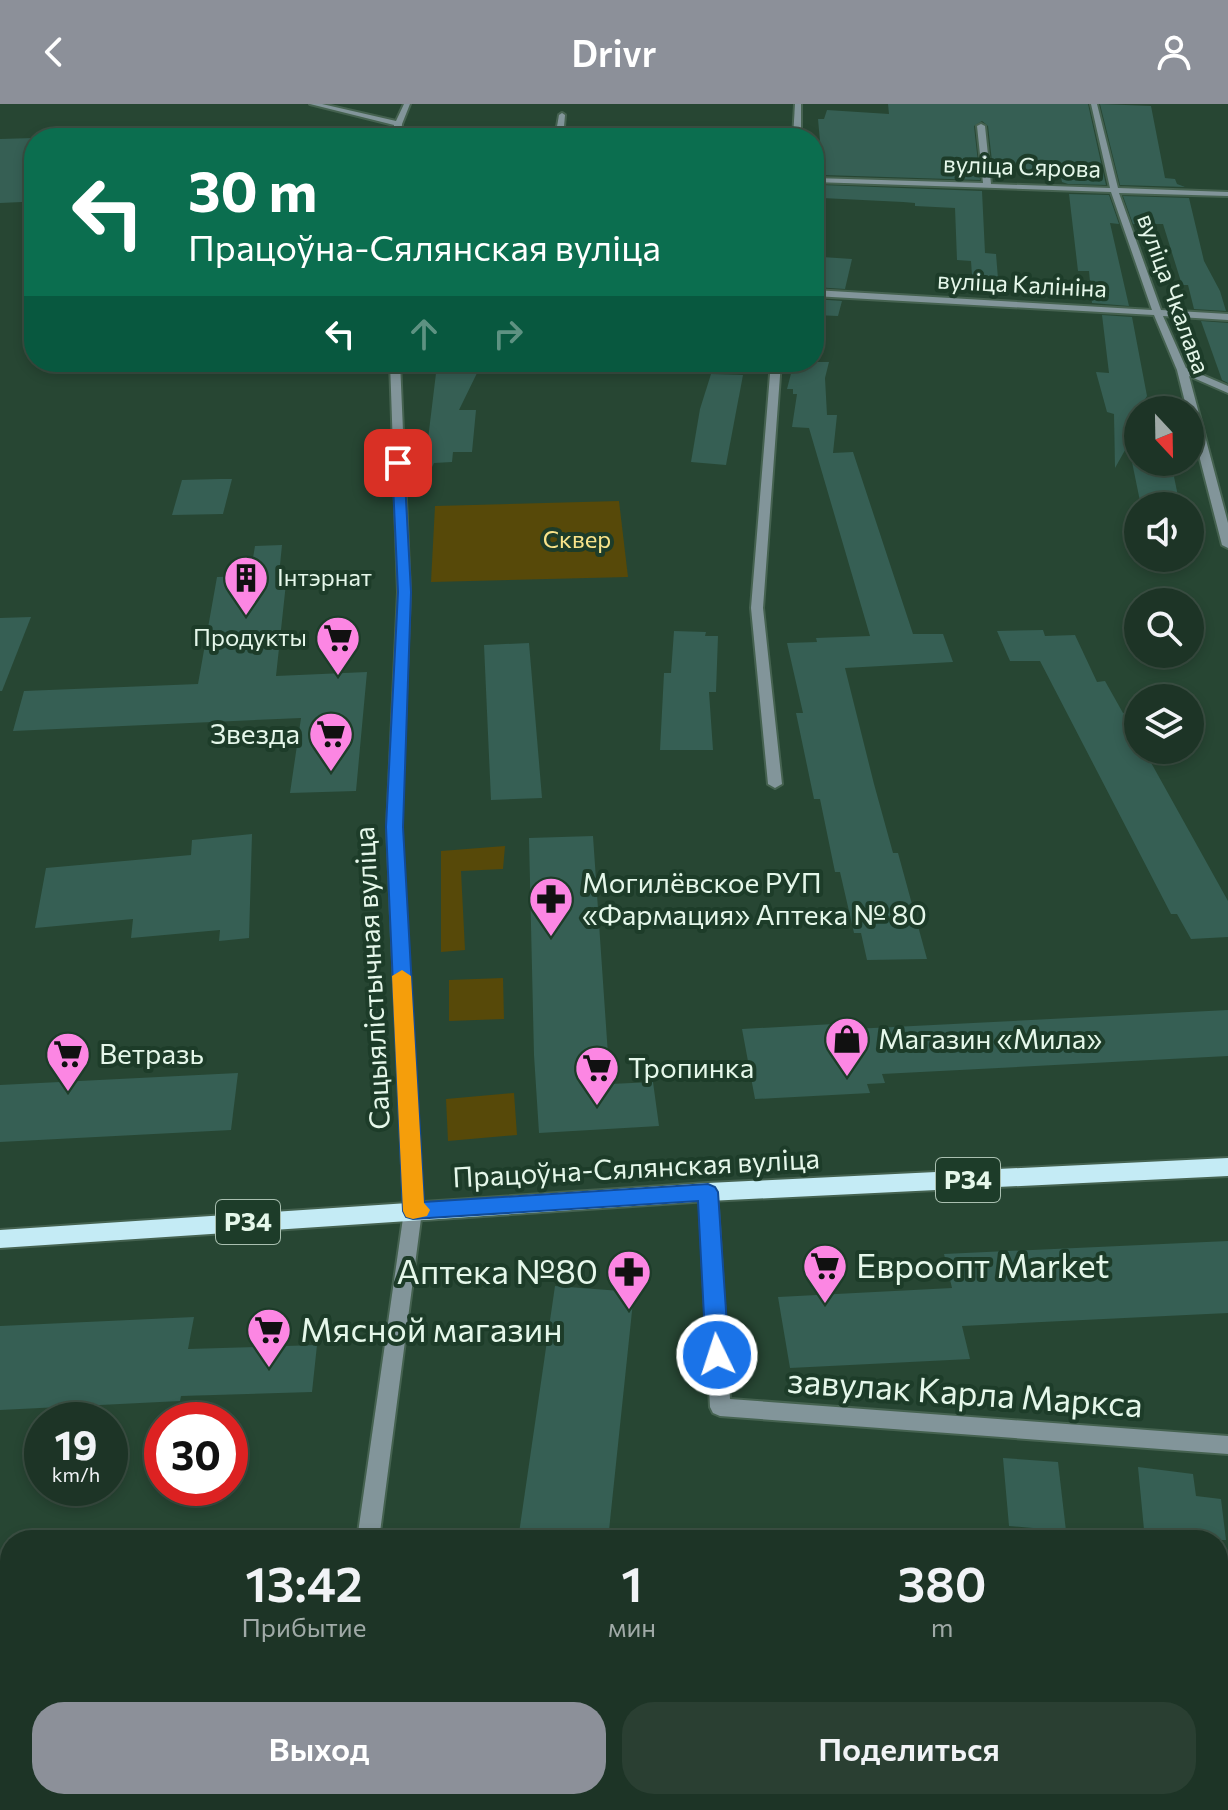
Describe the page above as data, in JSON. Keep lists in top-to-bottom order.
{
  "streets": {
    "main road": ["Працоўна-Сялянская вуліца", "Р34"],
    "street": [
      "вуліца Сярова",
      "вуліца Калініна",
      "вуліца Чкалава",
      "Сацыялістычная вуліца",
      "завулак Карла Маркса"
    ]
  },
  "crossings": [
    ["вуліца Сярова", "вуліца Чкалава"],
    ["вуліца Калініна", "вуліца Чкалава"],
    ["Сацыялістычная вуліца", "Працоўна-Сялянская вуліца"],
    ["Працоўна-Сялянская вуліца", "завулак Карла Маркса"]
  ],
  "parks": ["Сквер"],
  "places": {
    "building": ["Інтэрнат"],
    "supermarket": [
      "Продукты",
      "Звезда",
      "Ветразь",
      "Тропинка",
      "Евроопт Market",
      "Мясной магазин"
    ],
    "pharmacy": ["Могилёвское РУП «Фармация» Аптека № 80", "Аптека №80"],
    "shop": ["Магазин «Мила»"]
  },
  "north": "bottom",
  "page": {
    "header": "Drivr",
    "turn": ["30 m", "Працоўна-Сялянская вуліца"],
    "speed": "19 km/h",
    "limit": "30",
    "eta": [
      "13:42",
      "Прибытие",
      "1",
      "мин",
      "380",
      "m"
    ],
    "buttons": ["Выход", "Поделиться"]
  }
}
